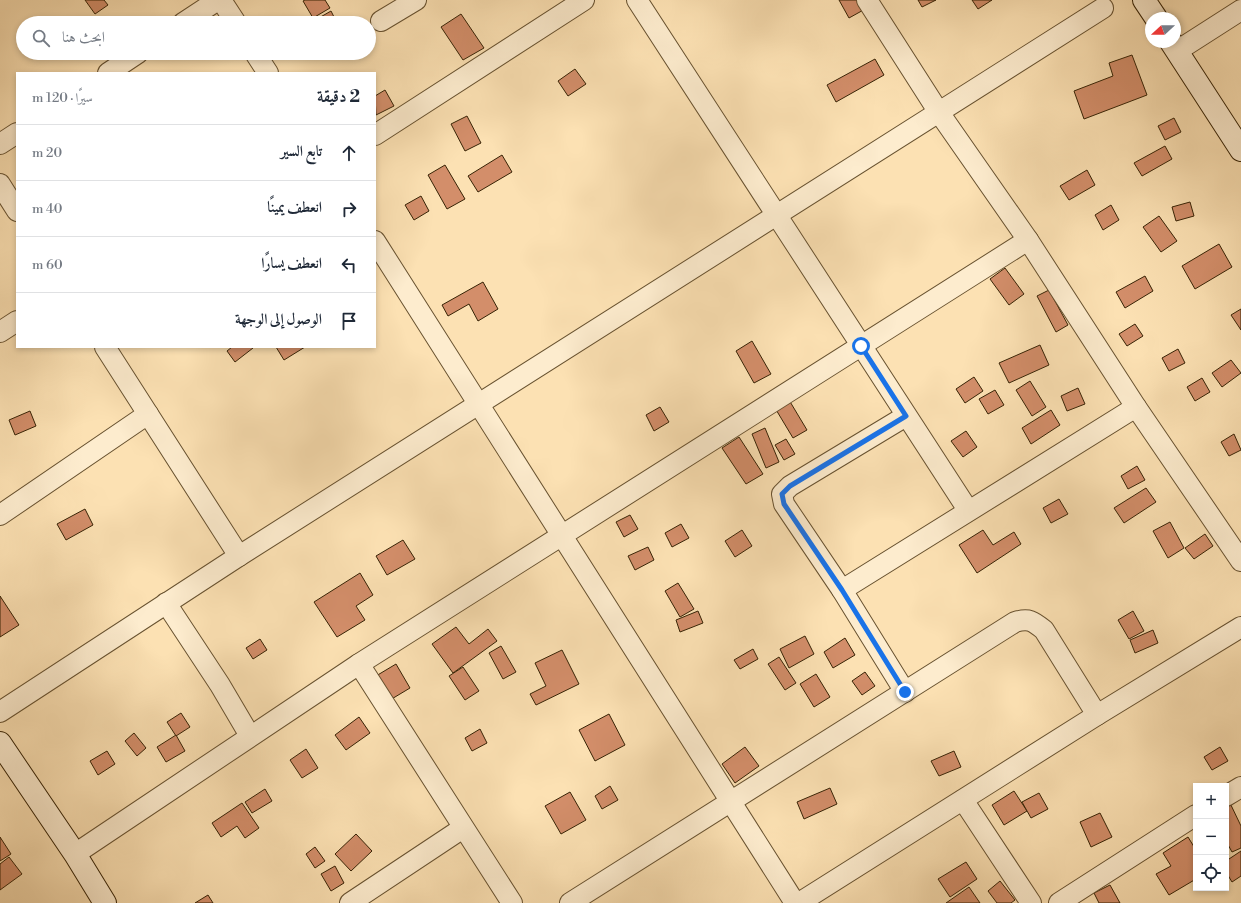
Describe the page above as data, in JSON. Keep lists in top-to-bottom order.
{
  "north": "left",
  "page": {
    "search": "ابحث هنا",
    "heading": ["2 دقيقة", "سيرًا · 120 m"],
    "list": [
      ["تابع السير", "20 m"],
      ["انعطف يمينًا", "40 m"],
      ["انعطف يسارًا", "60 m"],
      "الوصول إلى الوجهة"
    ],
    "map_buttons": ["+", "−"]
  }
}
